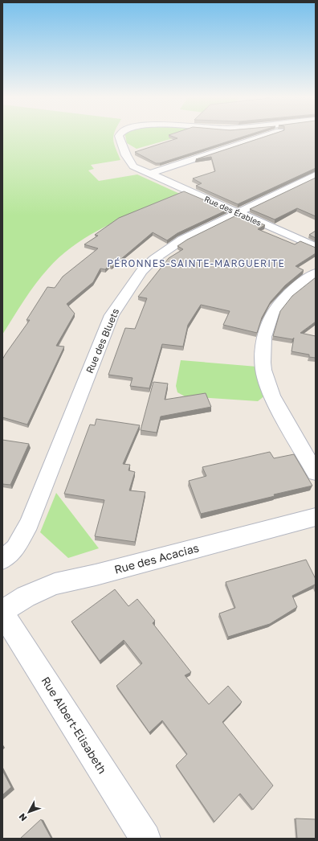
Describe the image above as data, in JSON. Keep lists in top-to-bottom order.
{
  "streets": {
    "street": [
      "Rue des Érables",
      "Rue des Bluets",
      "Rue des Acacias",
      "Rue Albert-Elisabeth"
    ]
  },
  "crossings": [
    ["Rue des Érables", "Rue des Bluets"],
    ["Rue des Acacias", "Rue Albert-Elisabeth"]
  ],
  "districts": ["PÉRONNES-SAINTE-MARGUERITE"],
  "north": "bottom left"
}
